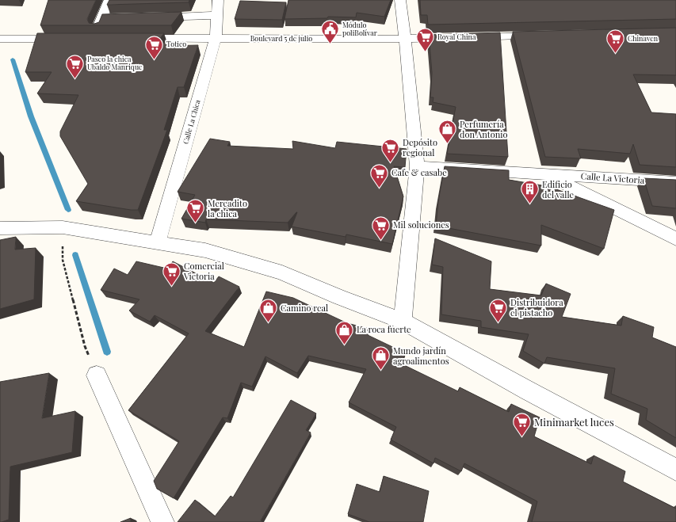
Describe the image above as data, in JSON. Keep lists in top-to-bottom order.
{
  "streets": {
    "street": ["Boulevard 5 de julio", "Calle La Chica", "Calle La Victoria"]
  },
  "crossings": [
    ["Boulevard 5 de julio", "Calle La Chica"]
  ],
  "places": {
    "public building": ["Módulo poliBolívar"],
    "supermarket": [
      "Royal China",
      "Chinaven",
      "Totico",
      "Paseo la chica Ubaldo Manrique",
      "Depósito regional",
      "Cafe & casabe",
      "Mercadito la chica",
      "Mil soluciones",
      "Comercial Victoria",
      "Distribuidora el pistacho",
      "Minimarket luces"
    ],
    "shop": [
      "Perfumería don Antonio",
      "Camino real",
      "La roca fuerte",
      "Mundo jardín agroalimentos"
    ],
    "building": ["Edificio del valle"]
  }
}
